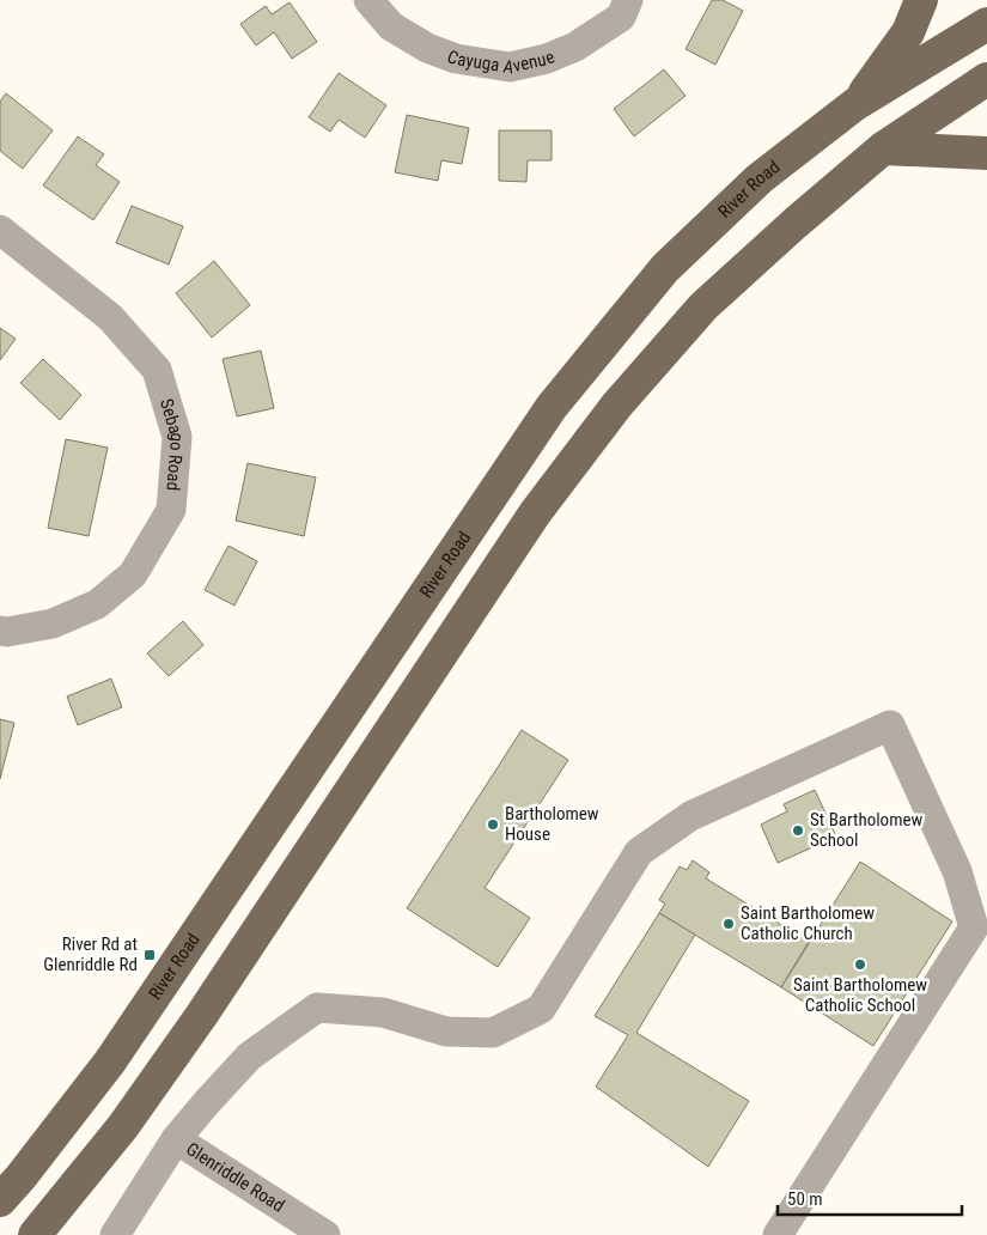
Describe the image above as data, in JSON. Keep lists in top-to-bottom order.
{
  "streets": {
    "main road": ["River Road"],
    "street": ["Cayuga Avenue", "Sebago Road", "Glenriddle Road"]
  },
  "places": {
    "other": [
      "Bartholomew House",
      "St Bartholomew School",
      "Saint Bartholomew Catholic Church",
      "Saint Bartholomew Catholic School"
    ],
    "transit": ["River Rd at Glenriddle Rd"]
  },
  "scale_bar": "50 m"
}
